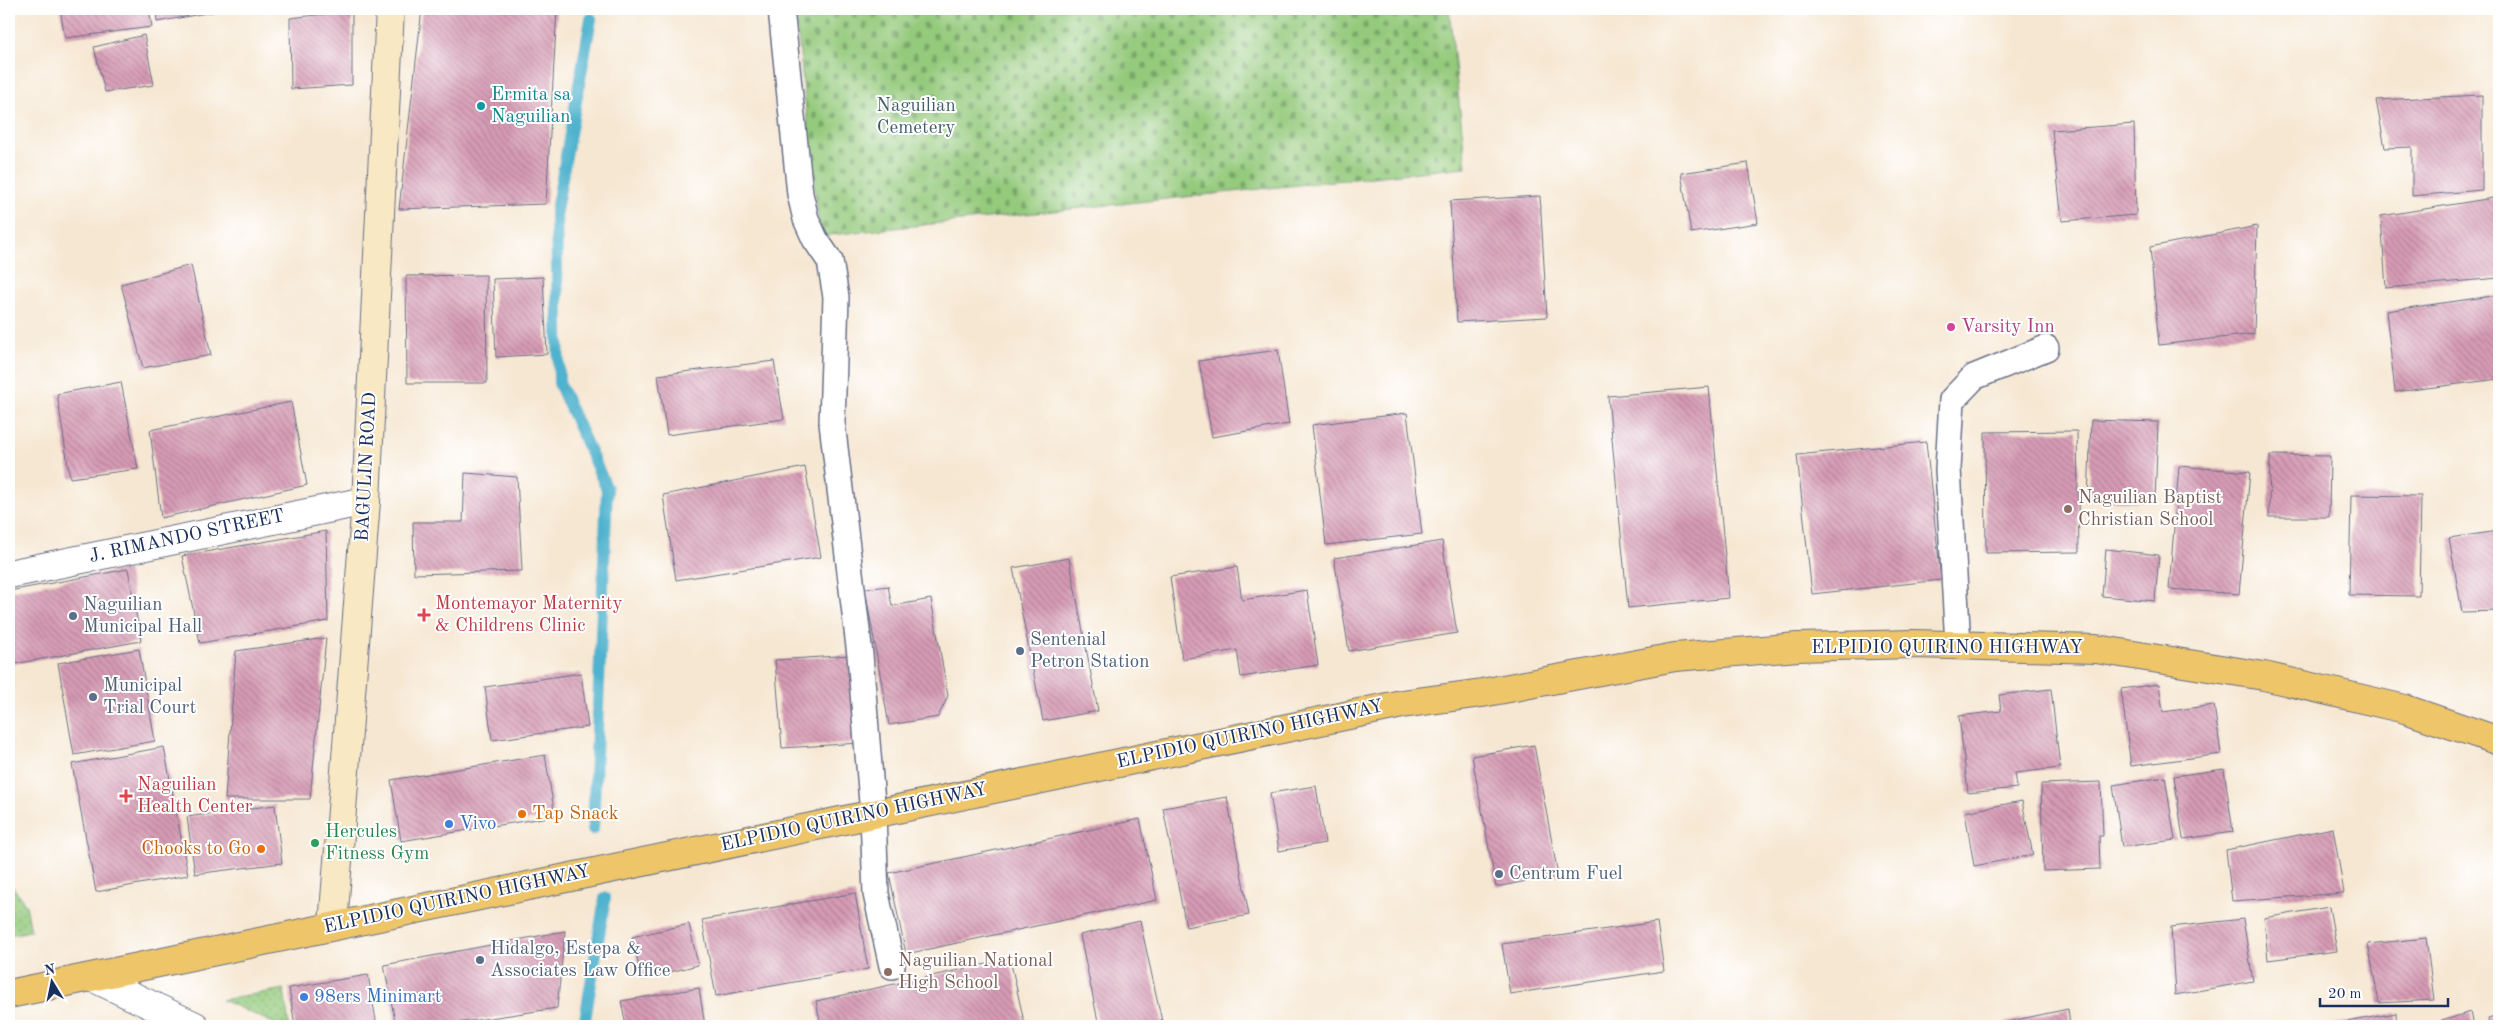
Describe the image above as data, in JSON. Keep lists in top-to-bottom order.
{
  "streets": {
    "highway": ["ELPIDIO QUIRINO HIGHWAY"],
    "main road": ["BAGULIN ROAD"],
    "street": ["J. RIMANDO STREET"]
  },
  "crossings": [
    ["BAGULIN ROAD", "J. RIMANDO STREET"],
    ["BAGULIN ROAD", "ELPIDIO QUIRINO HIGHWAY"]
  ],
  "parks": ["Naguilian Cemetery"],
  "places": {
    "other": [
      "Ermita sa Naguilian",
      "Varsity Inn",
      "Naguilian Baptist Christian School",
      "Naguilian Municipal Hall",
      "Sentenial Petron Station",
      "Municipal Trial Court",
      "Tap Snack",
      "Vivo",
      "Hercules Fitness Gym",
      "Chooks to Go",
      "Centrum Fuel",
      "Hidalgo, Estepa & Associates Law Office",
      "Naguilian National High School",
      "98ers Minimart"
    ],
    "health": ["Montemayor Maternity & Childrens Clinic", "Naguilian Health Center"]
  },
  "scale_bar": "20 m",
  "north": "top"
}
